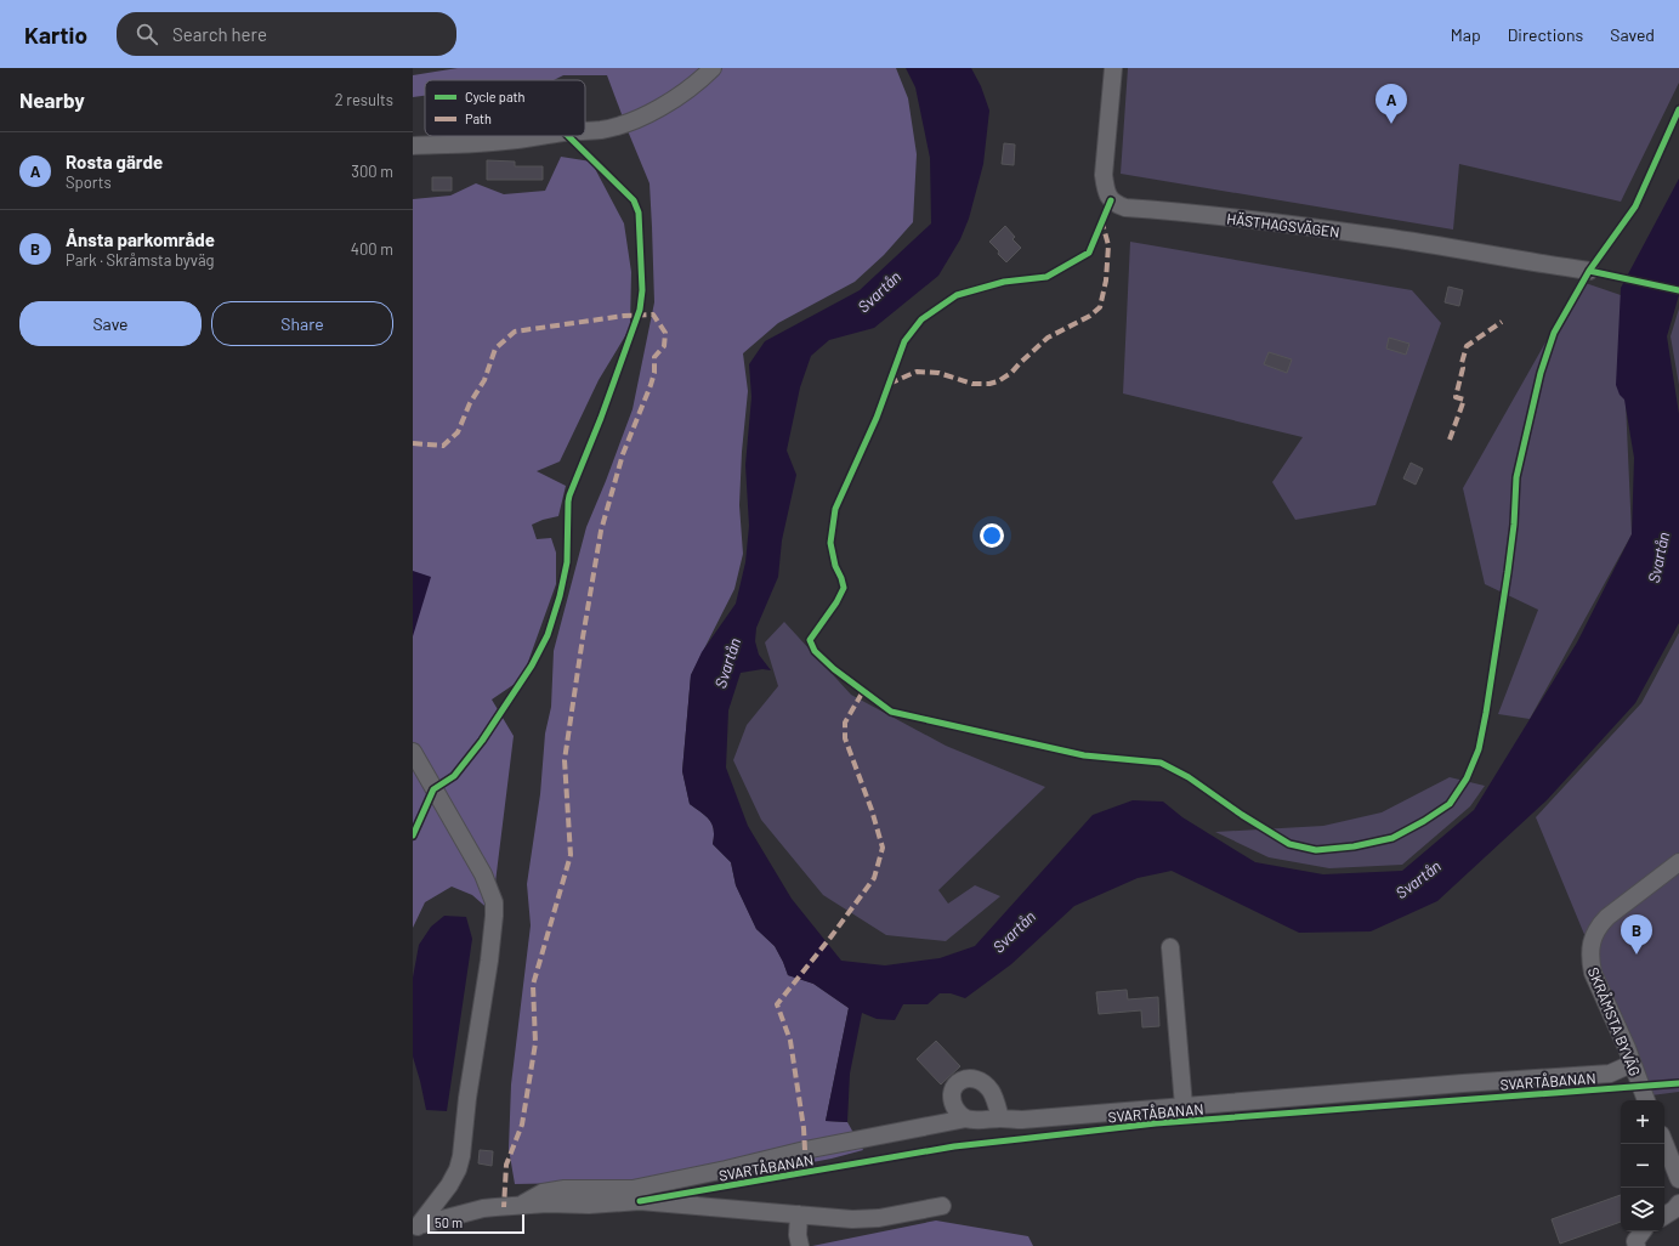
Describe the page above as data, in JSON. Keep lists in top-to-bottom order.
{
  "streets": {
    "street": ["HÄSTHAGSVÄGEN", "SKRÅMSTA BYVÄG"],
    "cycle path": ["SVARTÅBANAN"]
  },
  "water": ["Svartån"],
  "legend": ["Cycle path", "Path"],
  "scale_bar": "50 m",
  "page": {
    "header": "Kartio",
    "search": "Search here",
    "nav": ["Map", "Directions", "Saved"],
    "heading": ["Nearby", "2 results"],
    "pins": ["A", "B"],
    "list": [
      {
        "mark": "A",
        "name": "Rosta gärde",
        "note": "Sports",
        "value": "300 m"
      },
      {
        "mark": "B",
        "name": "Ånsta parkområde",
        "note": "Park · Skråmsta byväg",
        "value": "400 m"
      }
    ],
    "buttons": ["Save", "Share"],
    "map_buttons": ["+", "−"],
    "scale": "50 m"
  }
}
